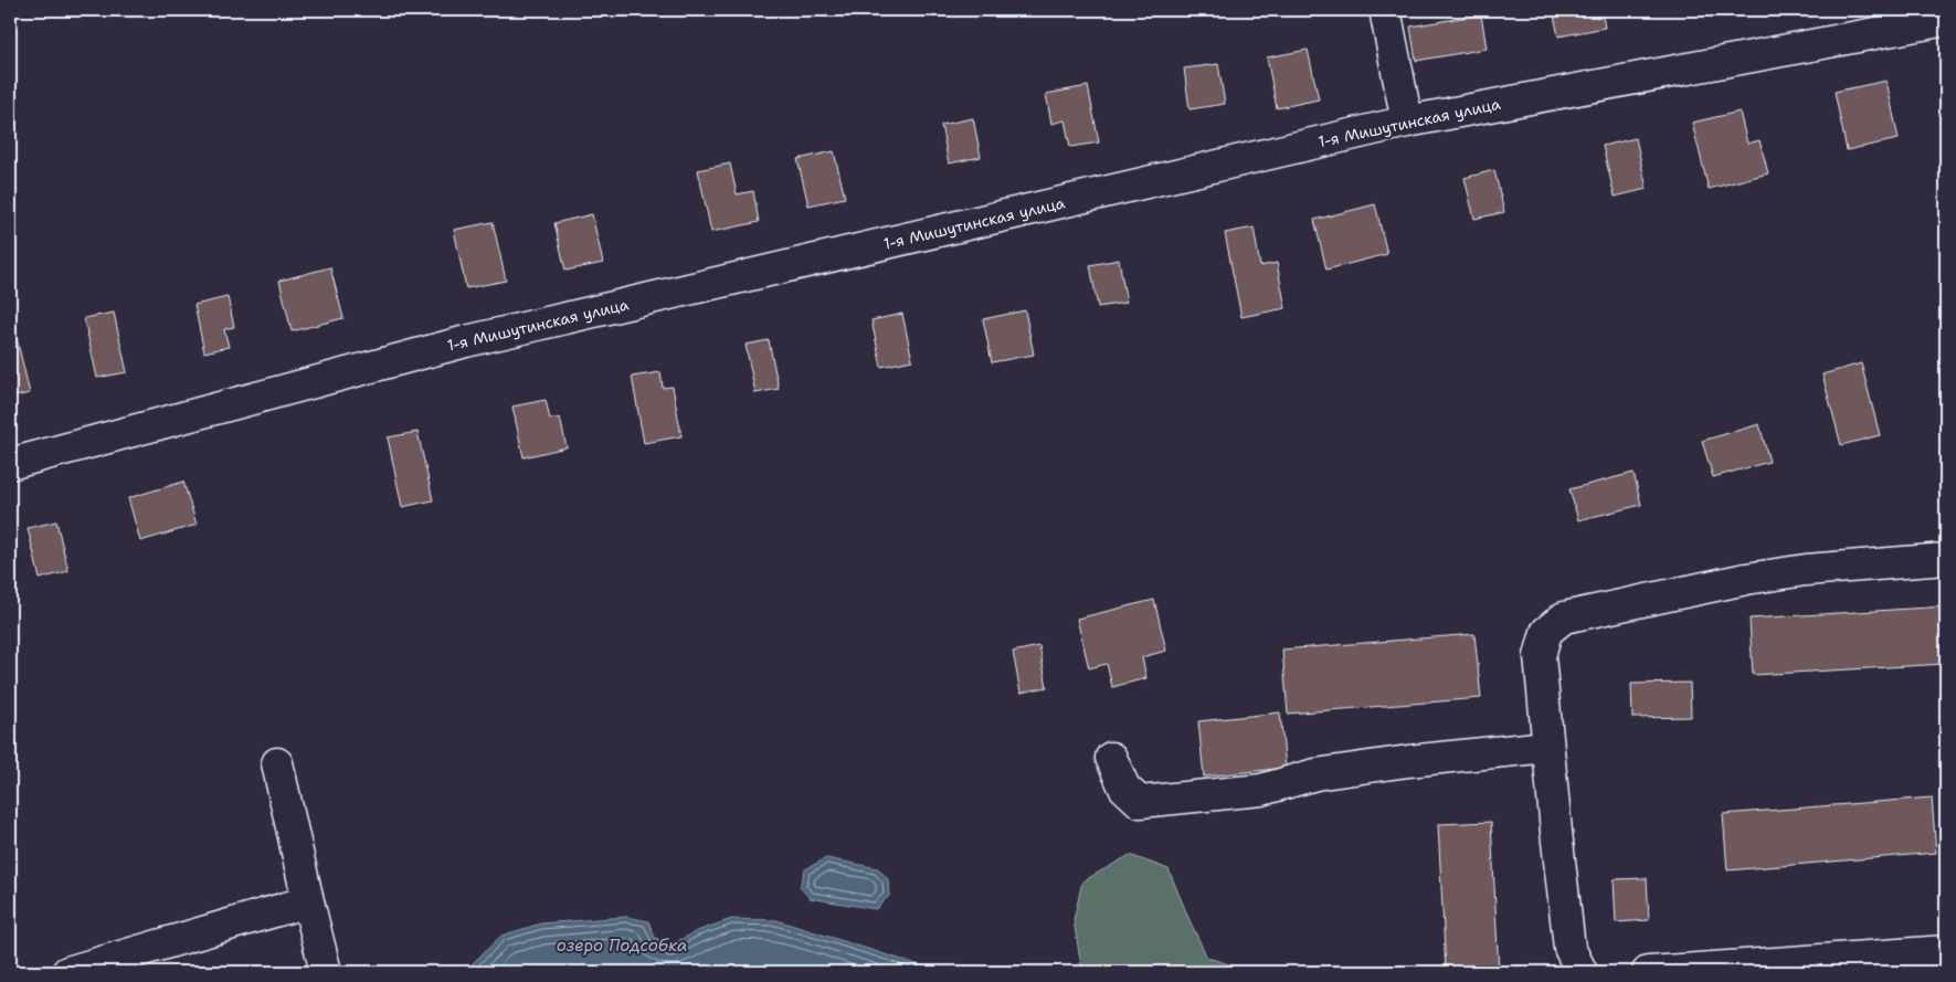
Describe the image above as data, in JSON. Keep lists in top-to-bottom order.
{
  "streets": {
    "street": ["1-я Мишутинская улица"]
  },
  "water": ["озеро Подсобка"]
}
